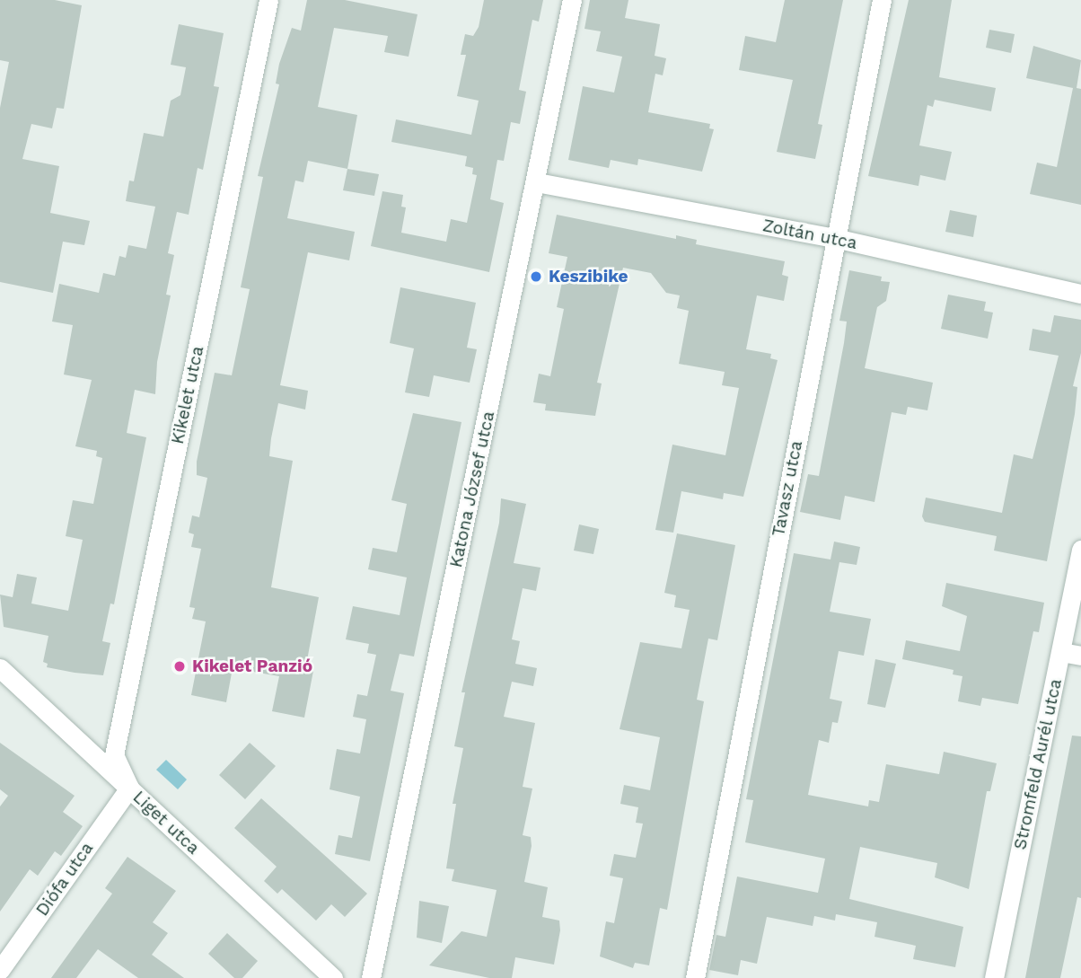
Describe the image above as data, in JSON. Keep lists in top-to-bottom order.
{
  "streets": {
    "street": [
      "Zoltán utca",
      "Kikelet utca",
      "Tavasz utca",
      "Katona József utca",
      "Stromfeld Aurél utca",
      "Liget utca",
      "Diófa utca"
    ]
  },
  "crossings": [
    ["Zoltán utca", "Tavasz utca"],
    ["Zoltán utca", "Katona József utca"],
    ["Kikelet utca", "Liget utca"],
    ["Kikelet utca", "Diófa utca"],
    ["Liget utca", "Diófa utca"]
  ],
  "places": ["Keszibike", "Kikelet Panzió"]
}
